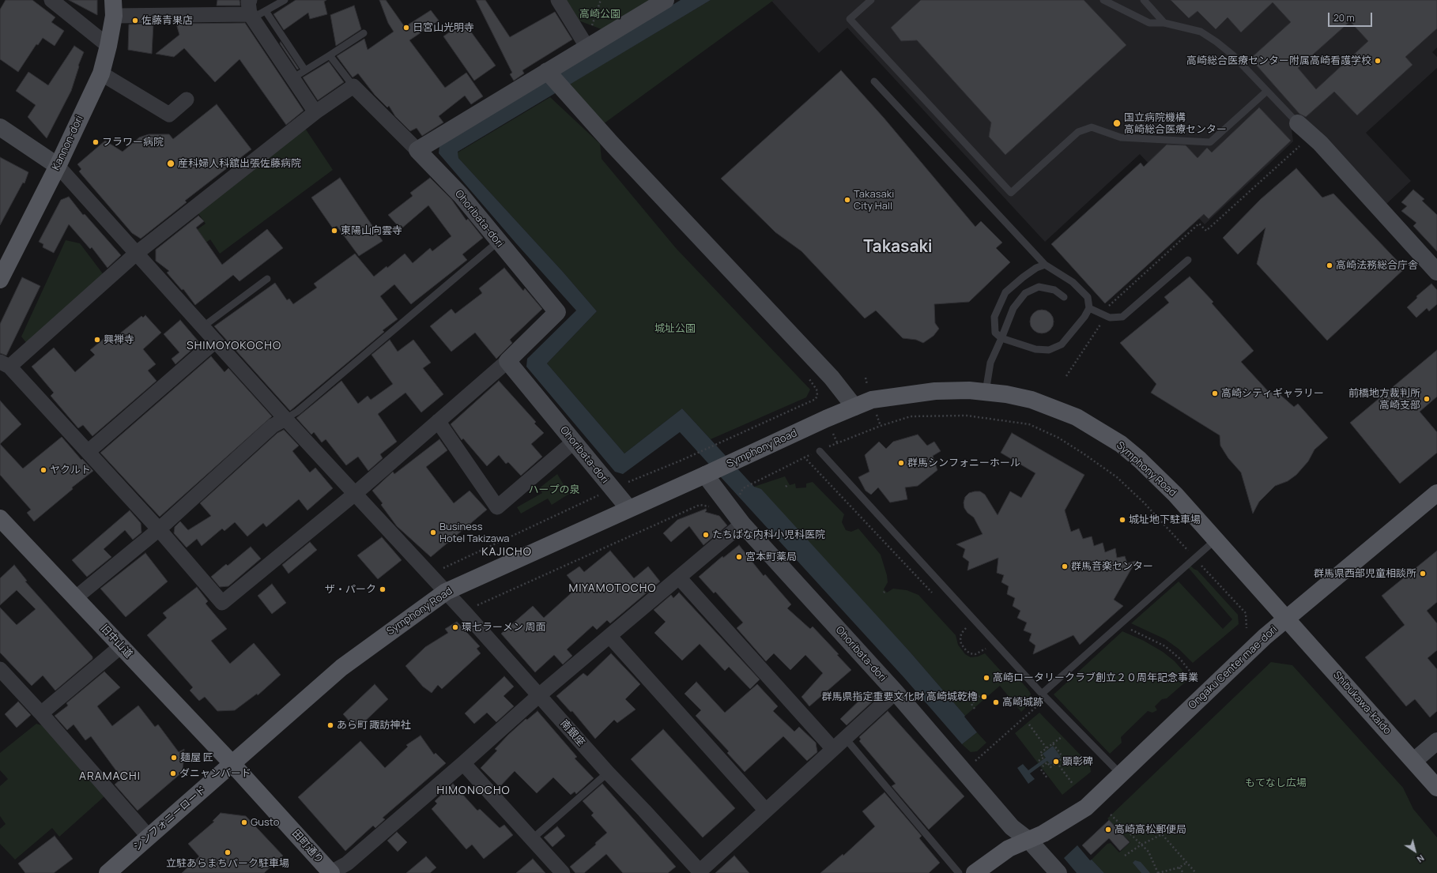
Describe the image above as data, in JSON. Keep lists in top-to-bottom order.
{
  "streets": {
    "main road": [
      "Kannon-dori",
      "Symphony Road",
      "旧中山道",
      "Ongaku Center mae-dori",
      "Shibukawa-kaido",
      "シンフォニーロード",
      "田町通り"
    ],
    "street": ["Ohoribata-dori", "南銀座"]
  },
  "crossings": [
    ["Kannon-dori", "南銀座"],
    ["Ohoribata-dori", "Symphony Road"],
    ["Ohoribata-dori", "Ongaku Center mae-dori"],
    ["Symphony Road", "旧中山道"],
    ["Symphony Road", "Ongaku Center mae-dori"],
    ["Symphony Road", "Shibukawa-kaido"],
    ["Symphony Road", "南銀座"],
    ["Symphony Road", "シンフォニーロード"],
    ["Symphony Road", "田町通り"],
    ["旧中山道", "シンフォニーロード"],
    ["旧中山道", "田町通り"],
    ["Ongaku Center mae-dori", "Shibukawa-kaido"],
    ["シンフォニーロード", "田町通り"]
  ],
  "districts": [
    "Takasaki",
    "SHIMOYOKOCHO",
    "KAJICHO",
    "MIYAMOTOCHO",
    "ARAMACHI",
    "HIMONOCHO"
  ],
  "parks": [
    "高崎公園",
    "城址公園",
    "ハープの泉",
    "もてなし広場"
  ],
  "places": [
    "佐藤青果店",
    "日宮山光明寺",
    "高崎総合医療センター附属高崎看護学校",
    "国立病院機構 高崎総合医療センター",
    "フラワー病院",
    "産科婦人科舘出張佐藤病院",
    "Takasaki City Hall",
    "東陽山向雲寺",
    "高崎法務総合庁舎",
    "興禅寺",
    "高崎シティギャラリー",
    "前橋地方裁判所 高崎支部",
    "群馬シンフォニーホール",
    "ヤクルト",
    "城址地下駐車場",
    "Business Hotel Takizawa",
    "たちばな内科小児科医院",
    "宮本町薬局",
    "群馬音楽センター",
    "群馬県西部児童相談所",
    "ザ・パーク",
    "環七ラーメン 周面",
    "高崎ロータリークラブ創立２０周年記念事業",
    "群馬県指定重要文化財 高崎城乾櫓",
    "高崎城跡",
    "あら町 諏訪神社",
    "麺屋 匠",
    "顕彰碑",
    "ダニャンバード",
    "Gusto",
    "高崎高松郵便局",
    "立駐あらまちパーク駐車場"
  ],
  "scale_bar": "20 m",
  "north": "bottom right"
}
